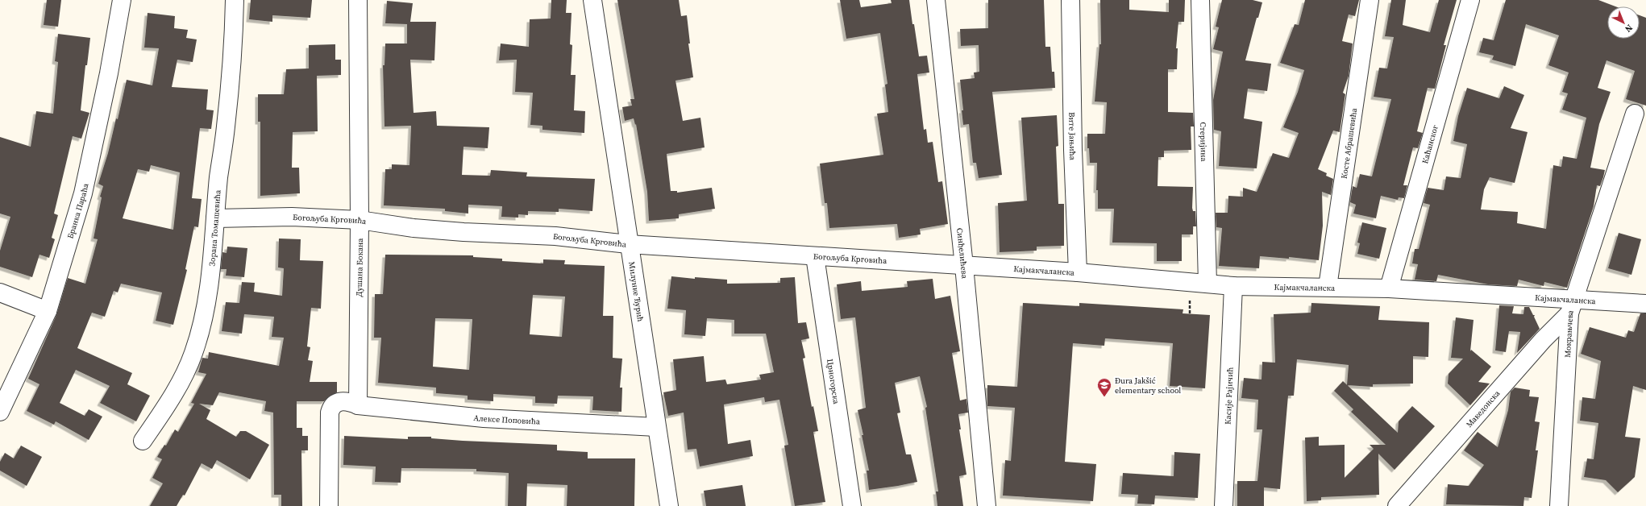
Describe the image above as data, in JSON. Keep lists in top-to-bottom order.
{
  "streets": {
    "street": [
      "Вите Јањића",
      "Стеријина",
      "Косте Абрашевића",
      "Каћанског",
      "Бранка Параћа",
      "Богољуба Крговића",
      "Зорана Томашевића",
      "Синђелићева",
      "Душана Бокана",
      "Кајмакчаланска",
      "Милунке Ђурић",
      "Мокрањчева",
      "Црногорска",
      "Касије Рајичић",
      "Македонска",
      "Алексе Поповића"
    ]
  },
  "crossings": [
    ["Вите Јањића", "Кајмакчаланска"],
    ["Стеријина", "Кајмакчаланска"],
    ["Косте Абрашевића", "Кајмакчаланска"],
    ["Каћанског", "Кајмакчаланска"],
    ["Богољуба Крговића", "Зорана Томашевића"],
    ["Богољуба Крговића", "Синђелићева"],
    ["Богољуба Крговића", "Душана Бокана"],
    ["Богољуба Крговића", "Кајмакчаланска"],
    ["Богољуба Крговића", "Милунке Ђурић"],
    ["Богољуба Крговића", "Црногорска"],
    ["Синђелићева", "Кајмакчаланска"],
    ["Душана Бокана", "Алексе Поповића"],
    ["Кајмакчаланска", "Мокрањчева"],
    ["Кајмакчаланска", "Касије Рајичић"],
    ["Кајмакчаланска", "Македонска"],
    ["Милунке Ђурић", "Алексе Поповића"],
    ["Мокрањчева", "Македонска"]
  ],
  "places": {
    "school or university": ["Đura Jakšić elementary school"]
  },
  "north": "bottom right"
}
